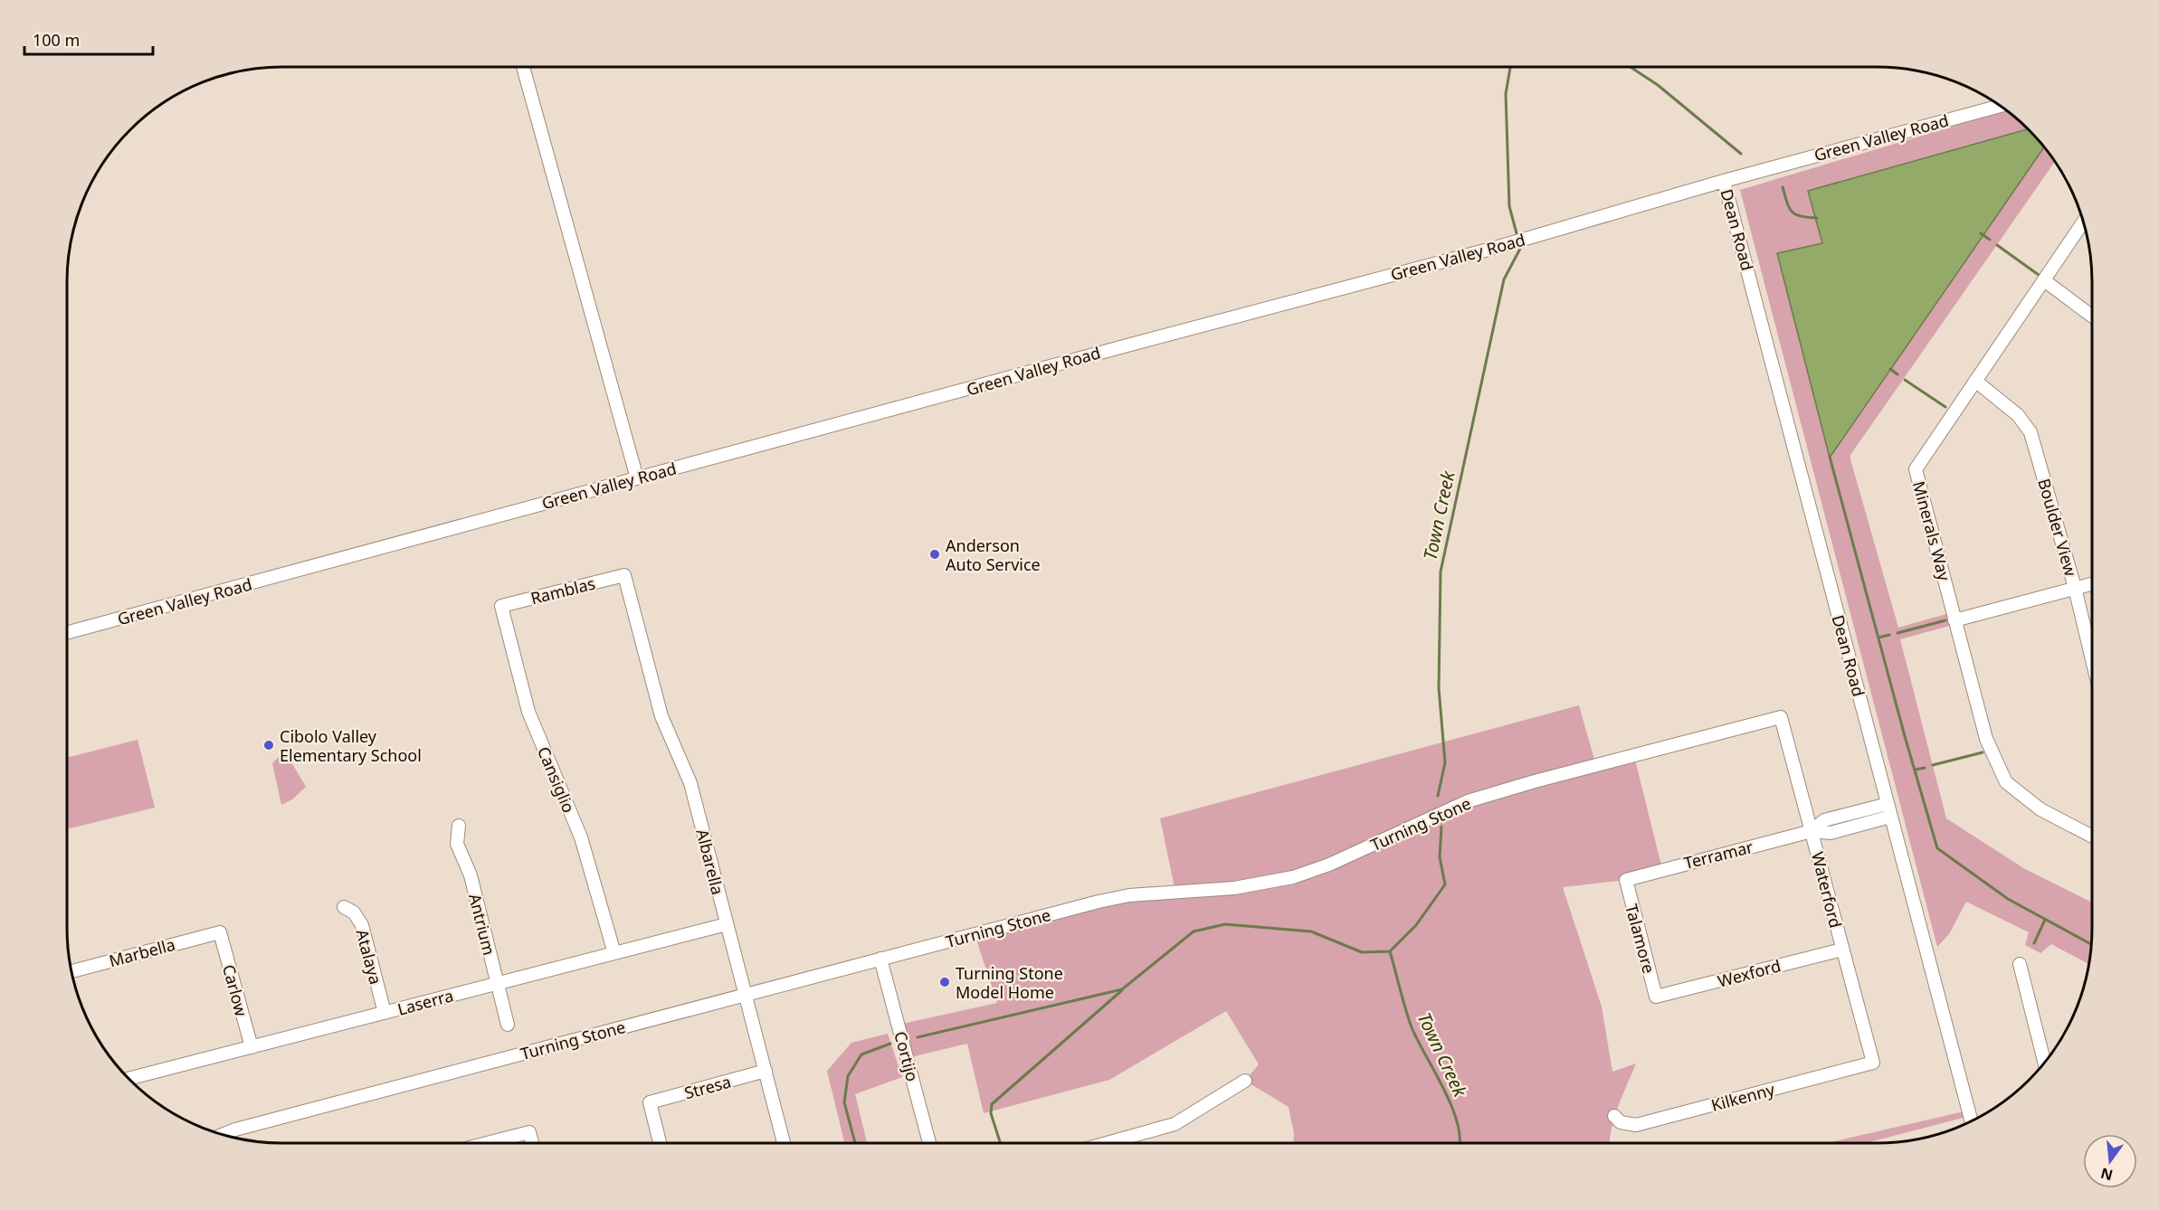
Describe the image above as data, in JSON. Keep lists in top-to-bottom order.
{
  "streets": {
    "street": [
      "Green Valley Road",
      "Dean Road",
      "Boulder View",
      "Minerals Way",
      "Ramblas",
      "Cansiglio",
      "Turning Stone",
      "Terramar",
      "Albarella",
      "Waterford",
      "Antrium",
      "Talamore",
      "Marbella",
      "Atalaya",
      "Wexford",
      "Carlow",
      "Laserra",
      "Cortijo",
      "Stresa",
      "Kilkenny"
    ]
  },
  "crossings": [
    ["Green Valley Road", "Dean Road"],
    ["Dean Road", "Terramar"],
    ["Boulder View", "Minerals Way"],
    ["Ramblas", "Cansiglio"],
    ["Ramblas", "Albarella"],
    ["Cansiglio", "Laserra"],
    ["Turning Stone", "Albarella"],
    ["Turning Stone", "Waterford"],
    ["Turning Stone", "Cortijo"],
    ["Terramar", "Waterford"],
    ["Terramar", "Talamore"],
    ["Albarella", "Laserra"],
    ["Albarella", "Stresa"],
    ["Waterford", "Wexford"],
    ["Waterford", "Kilkenny"],
    ["Antrium", "Laserra"],
    ["Talamore", "Wexford"],
    ["Marbella", "Carlow"],
    ["Atalaya", "Laserra"],
    ["Carlow", "Laserra"]
  ],
  "water": ["Town Creek"],
  "places": ["Anderson Auto Service", "Cibolo Valley Elementary School", "Turning Stone Model Home"],
  "scale_bar": "100 m",
  "north": "bottom"
}
